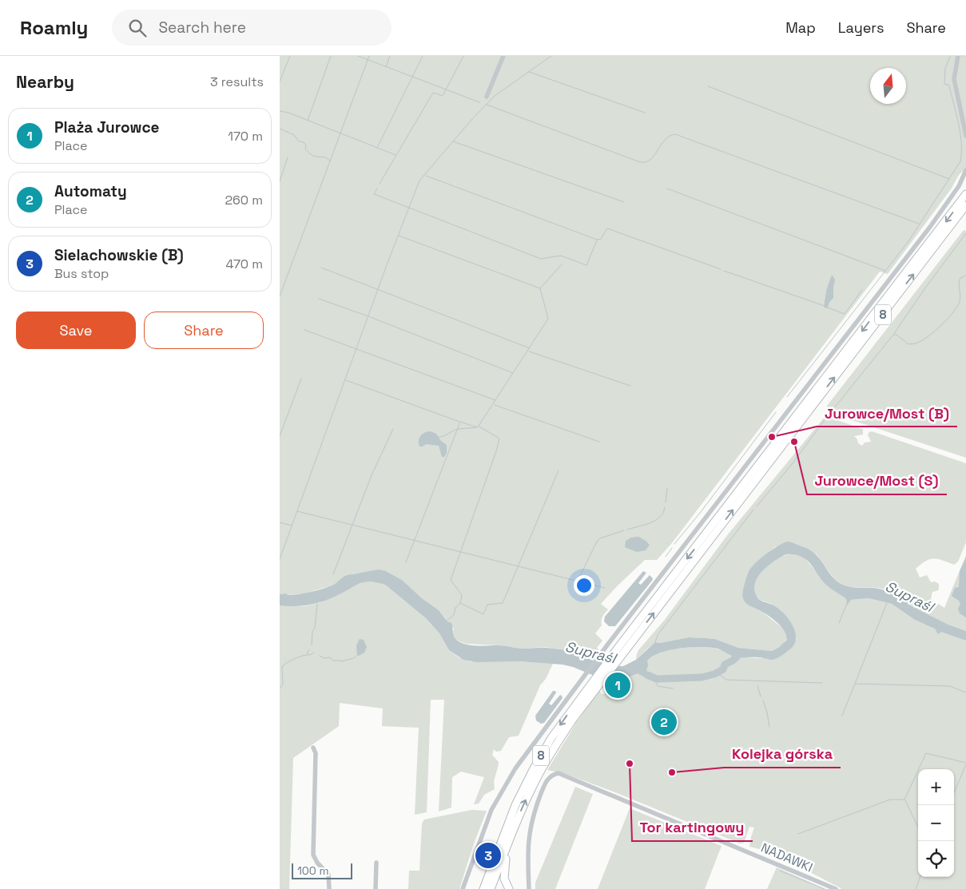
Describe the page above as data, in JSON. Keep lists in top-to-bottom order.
{
  "streets": {
    "highway": ["8"],
    "street": ["NADAWKI"]
  },
  "water": ["Supraśl"],
  "places": [
    "Jurowce/Most (B)",
    "Jurowce/Most (S)",
    "Tor kartingowy",
    "Kolejka górska"
  ],
  "scale_bar": "100 m",
  "north": "top",
  "page": {
    "header": "Roamly",
    "search": "Search here",
    "nav": ["Map", "Layers", "Share"],
    "heading": ["Nearby", "3 results"],
    "list": [
      {
        "mark": "1",
        "name": "Plaża Jurowce",
        "note": "Place",
        "value": "170 m"
      },
      {
        "mark": "2",
        "name": "Automaty",
        "note": "Place",
        "value": "260 m"
      },
      {
        "mark": "3",
        "name": "Sielachowskie (B)",
        "note": "Bus stop",
        "value": "470 m"
      }
    ],
    "buttons": ["Save", "Share"],
    "pins": ["1", "2", "3"],
    "map_buttons": ["+", "−"],
    "scale": "100 m"
  }
}
